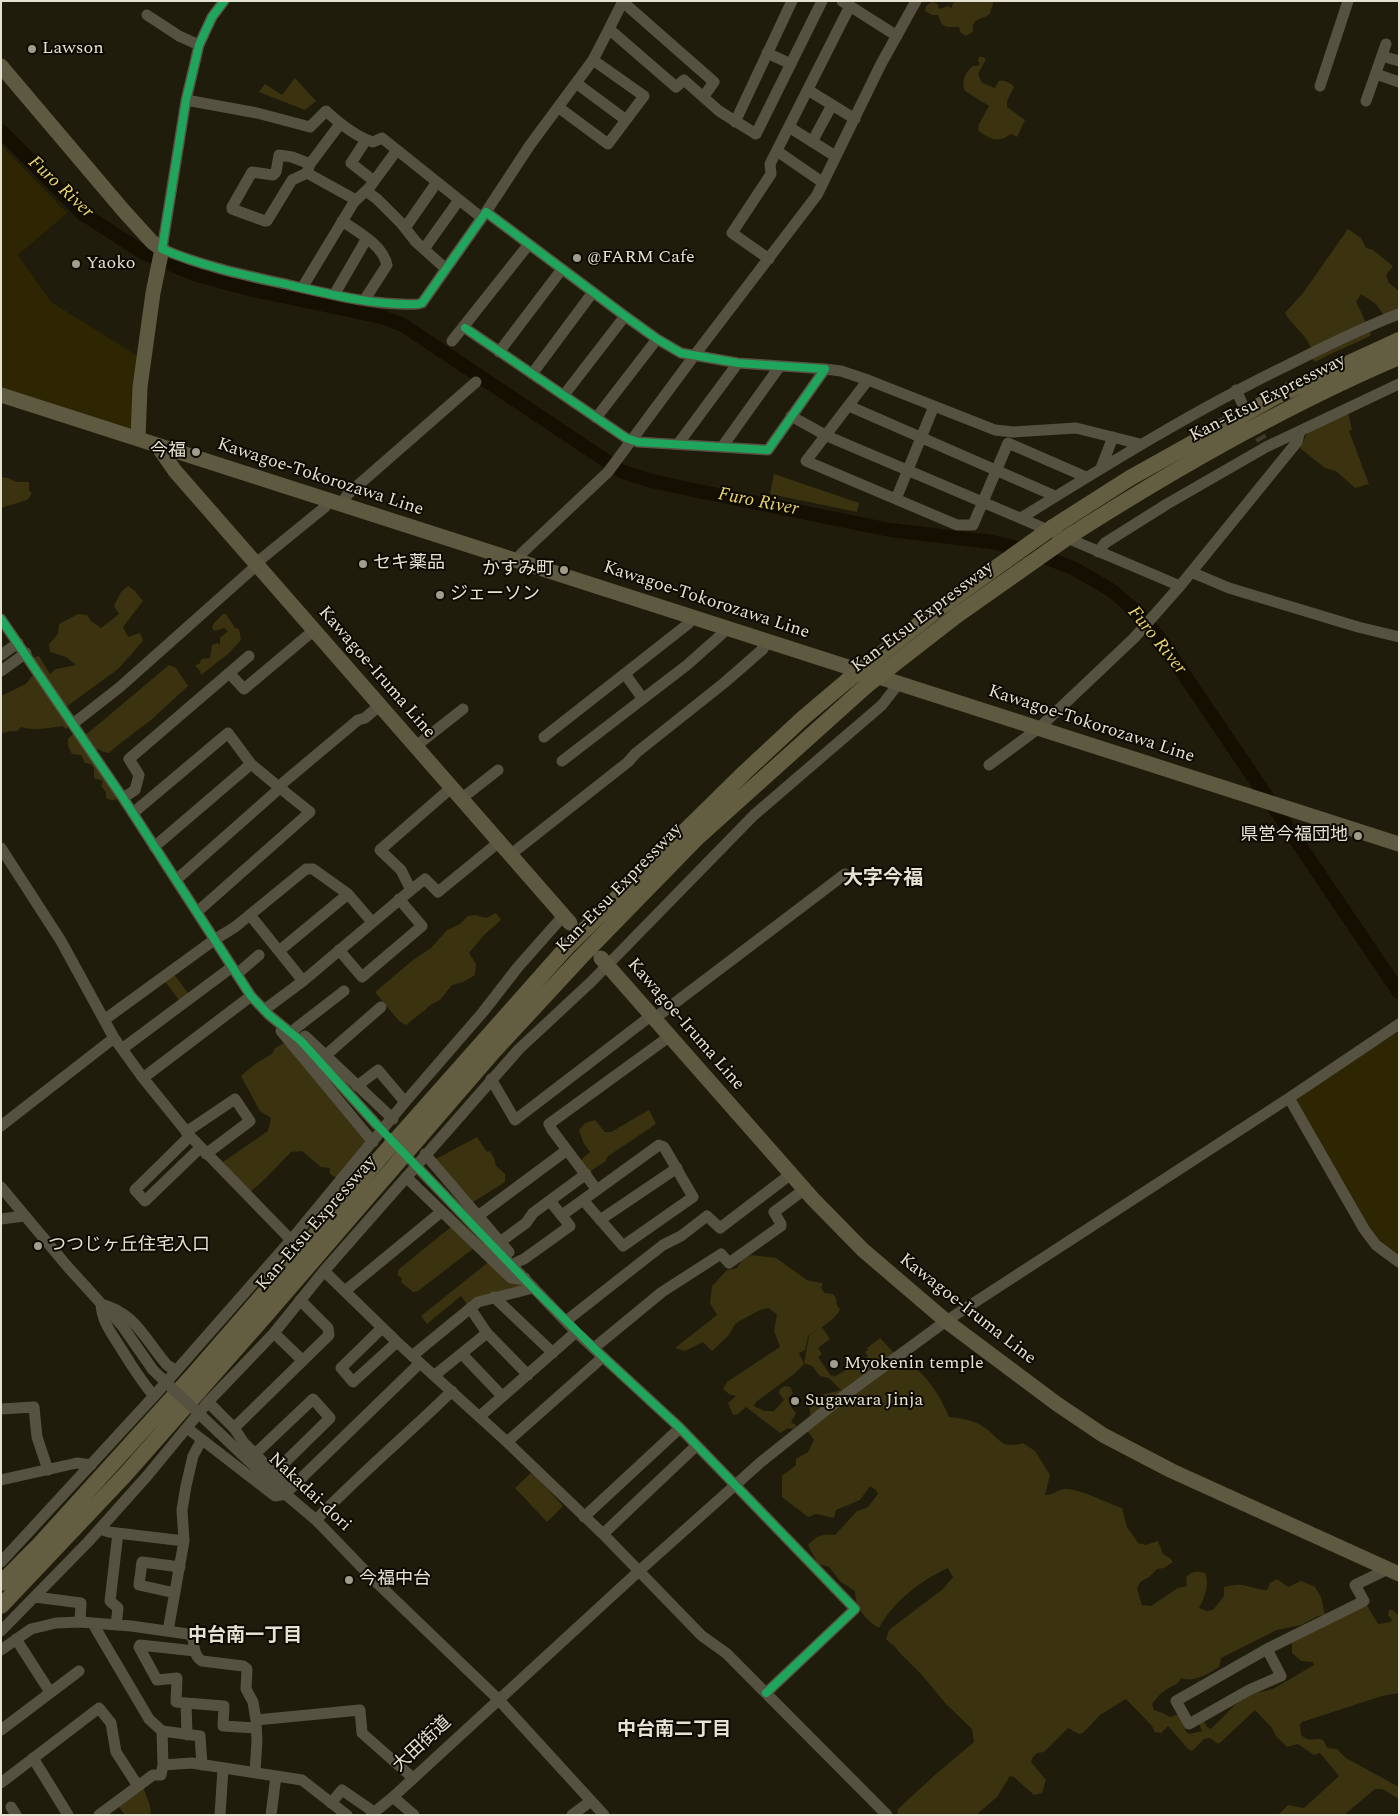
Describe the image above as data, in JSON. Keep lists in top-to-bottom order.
{
  "streets": {
    "highway": ["Kan-Etsu Expressway"],
    "main road": ["Kawagoe-Tokorozawa Line", "Kawagoe-Iruma Line"],
    "street": ["Nakadai-dori", "大田街道"]
  },
  "crossings": [
    ["Kawagoe-Tokorozawa Line", "Kawagoe-Iruma Line"],
    ["Kawagoe-Iruma Line", "大田街道"],
    ["Nakadai-dori", "大田街道"]
  ],
  "districts": ["大字今福", "中台南一丁目", "中台南二丁目"],
  "water": ["Furo River"],
  "places": [
    "Lawson",
    "@FARM Cafe",
    "Yaoko",
    "今福",
    "セキ薬品",
    "かすみ町",
    "ジェーソン",
    "県営今福団地",
    "つつじヶ丘住宅入口",
    "Myokenin temple",
    "Sugawara Jinja",
    "今福中台"
  ]
}
